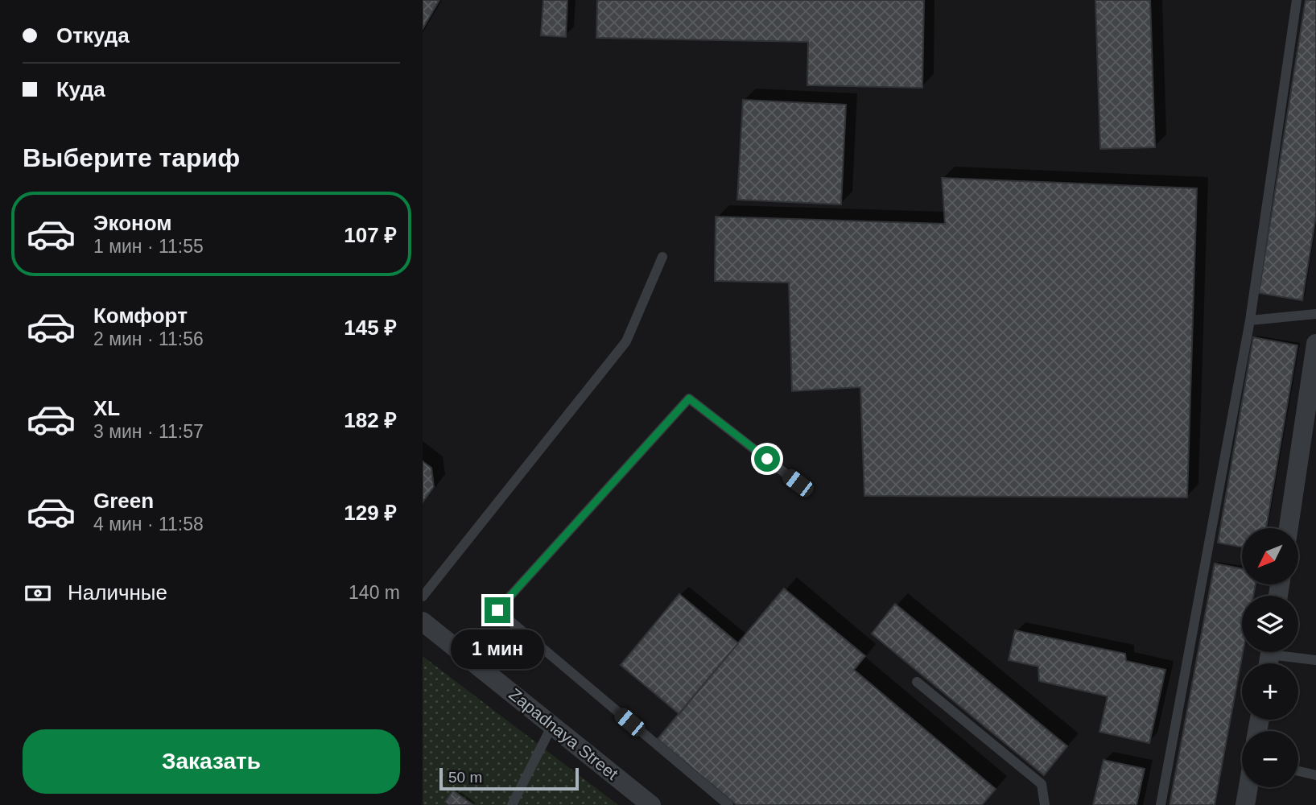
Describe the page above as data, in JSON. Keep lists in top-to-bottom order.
{
  "streets": {
    "street": ["Zapadnaya Street"]
  },
  "scale_bar": "50 m",
  "north": "bottom left",
  "page": {
    "banner": ["Откуда", "Куда"],
    "heading": "Выберите тариф",
    "list": [
      {
        "name": "Эконом",
        "note": "1 мин · 11:55",
        "value": "107 ₽"
      },
      {
        "name": "Комфорт",
        "note": "2 мин · 11:56",
        "value": "145 ₽"
      },
      {
        "name": "XL",
        "note": "3 мин · 11:57",
        "value": "182 ₽"
      },
      {
        "name": "Green",
        "note": "4 мин · 11:58",
        "value": "129 ₽"
      }
    ],
    "map_buttons": ["+", "−"],
    "pay": ["Наличные", "140 m"],
    "bubble": "1 мин",
    "buttons": "Заказать",
    "scale": "50 m"
  }
}
